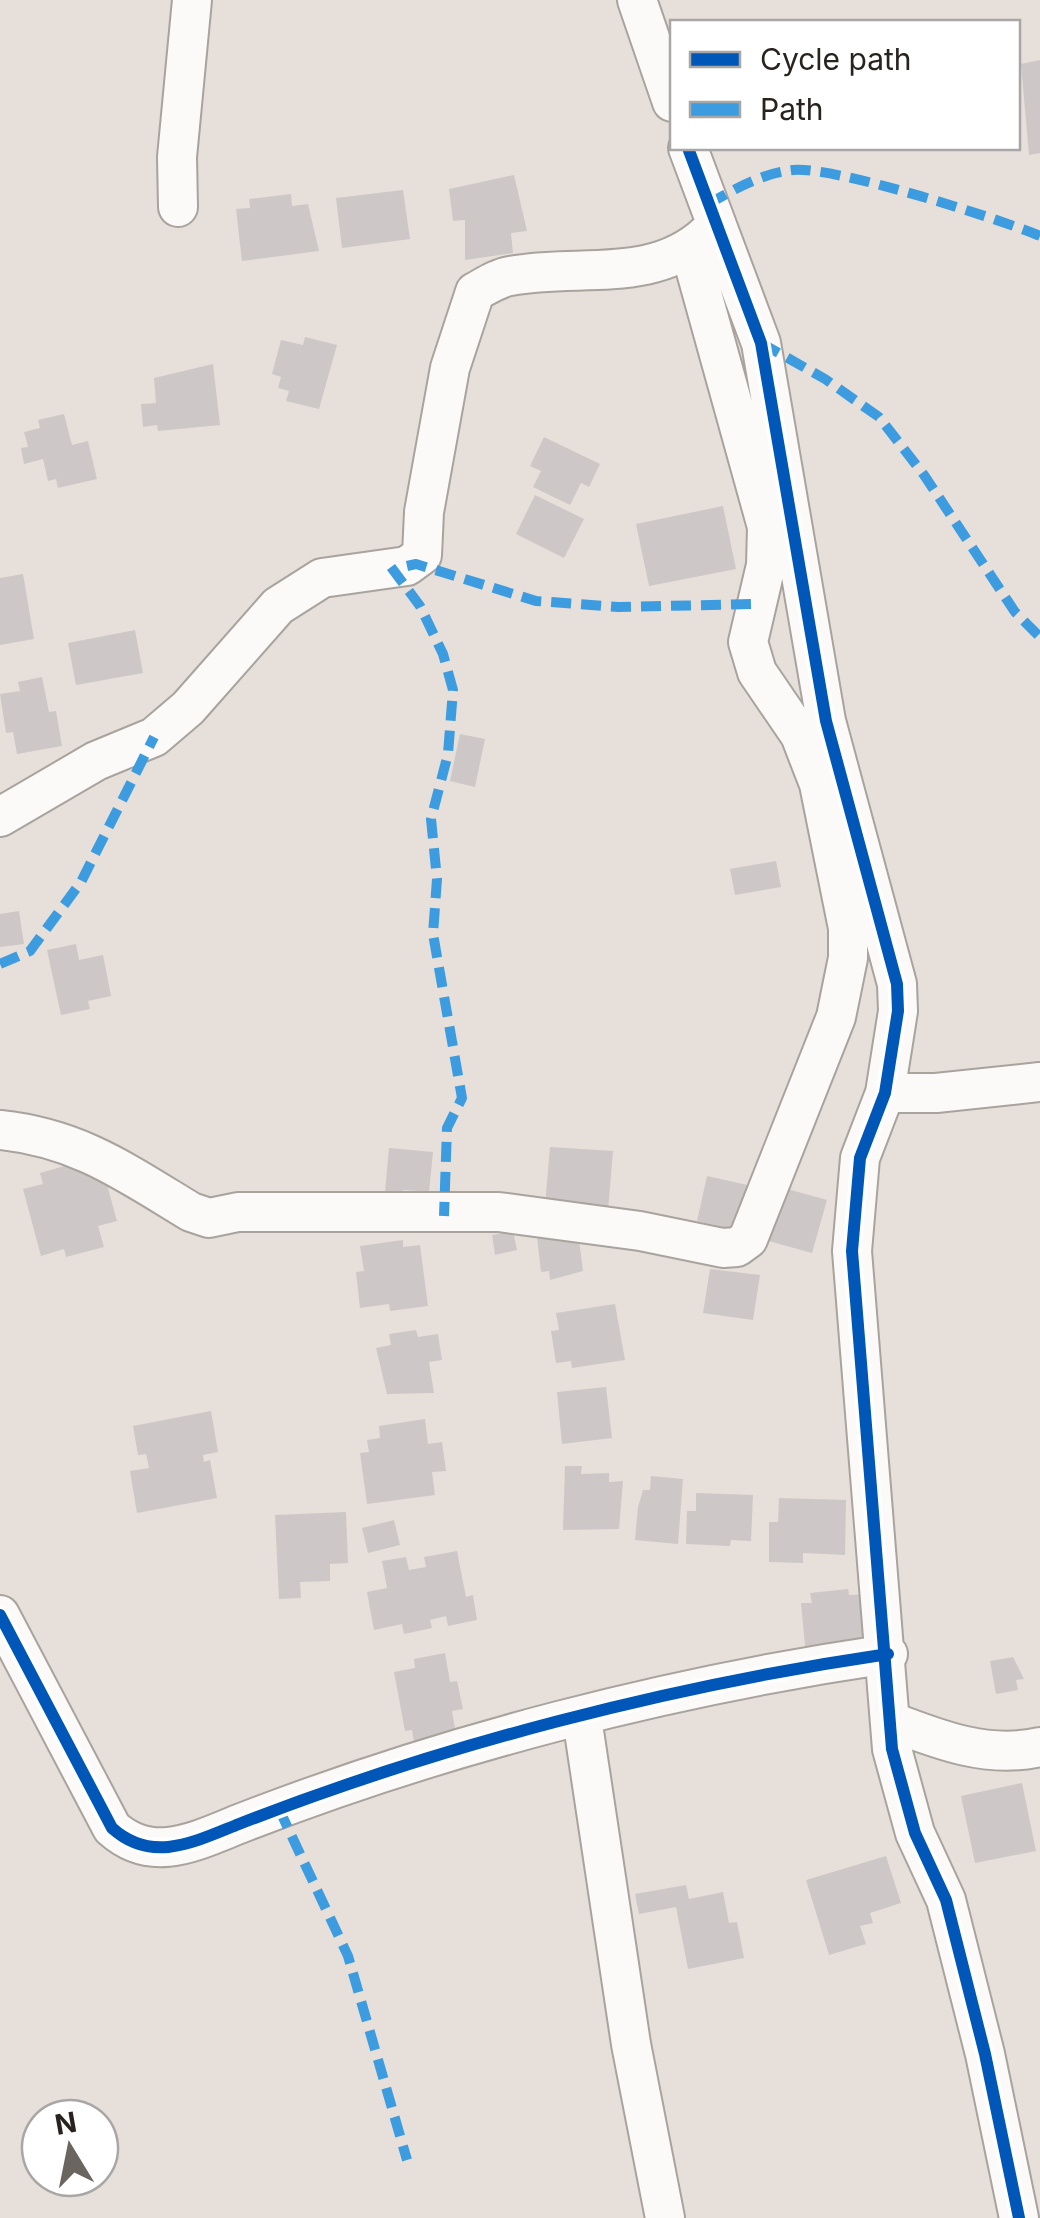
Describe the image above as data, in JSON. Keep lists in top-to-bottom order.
{
  "legend": ["Cycle path", "Path"],
  "north": "top"
}
